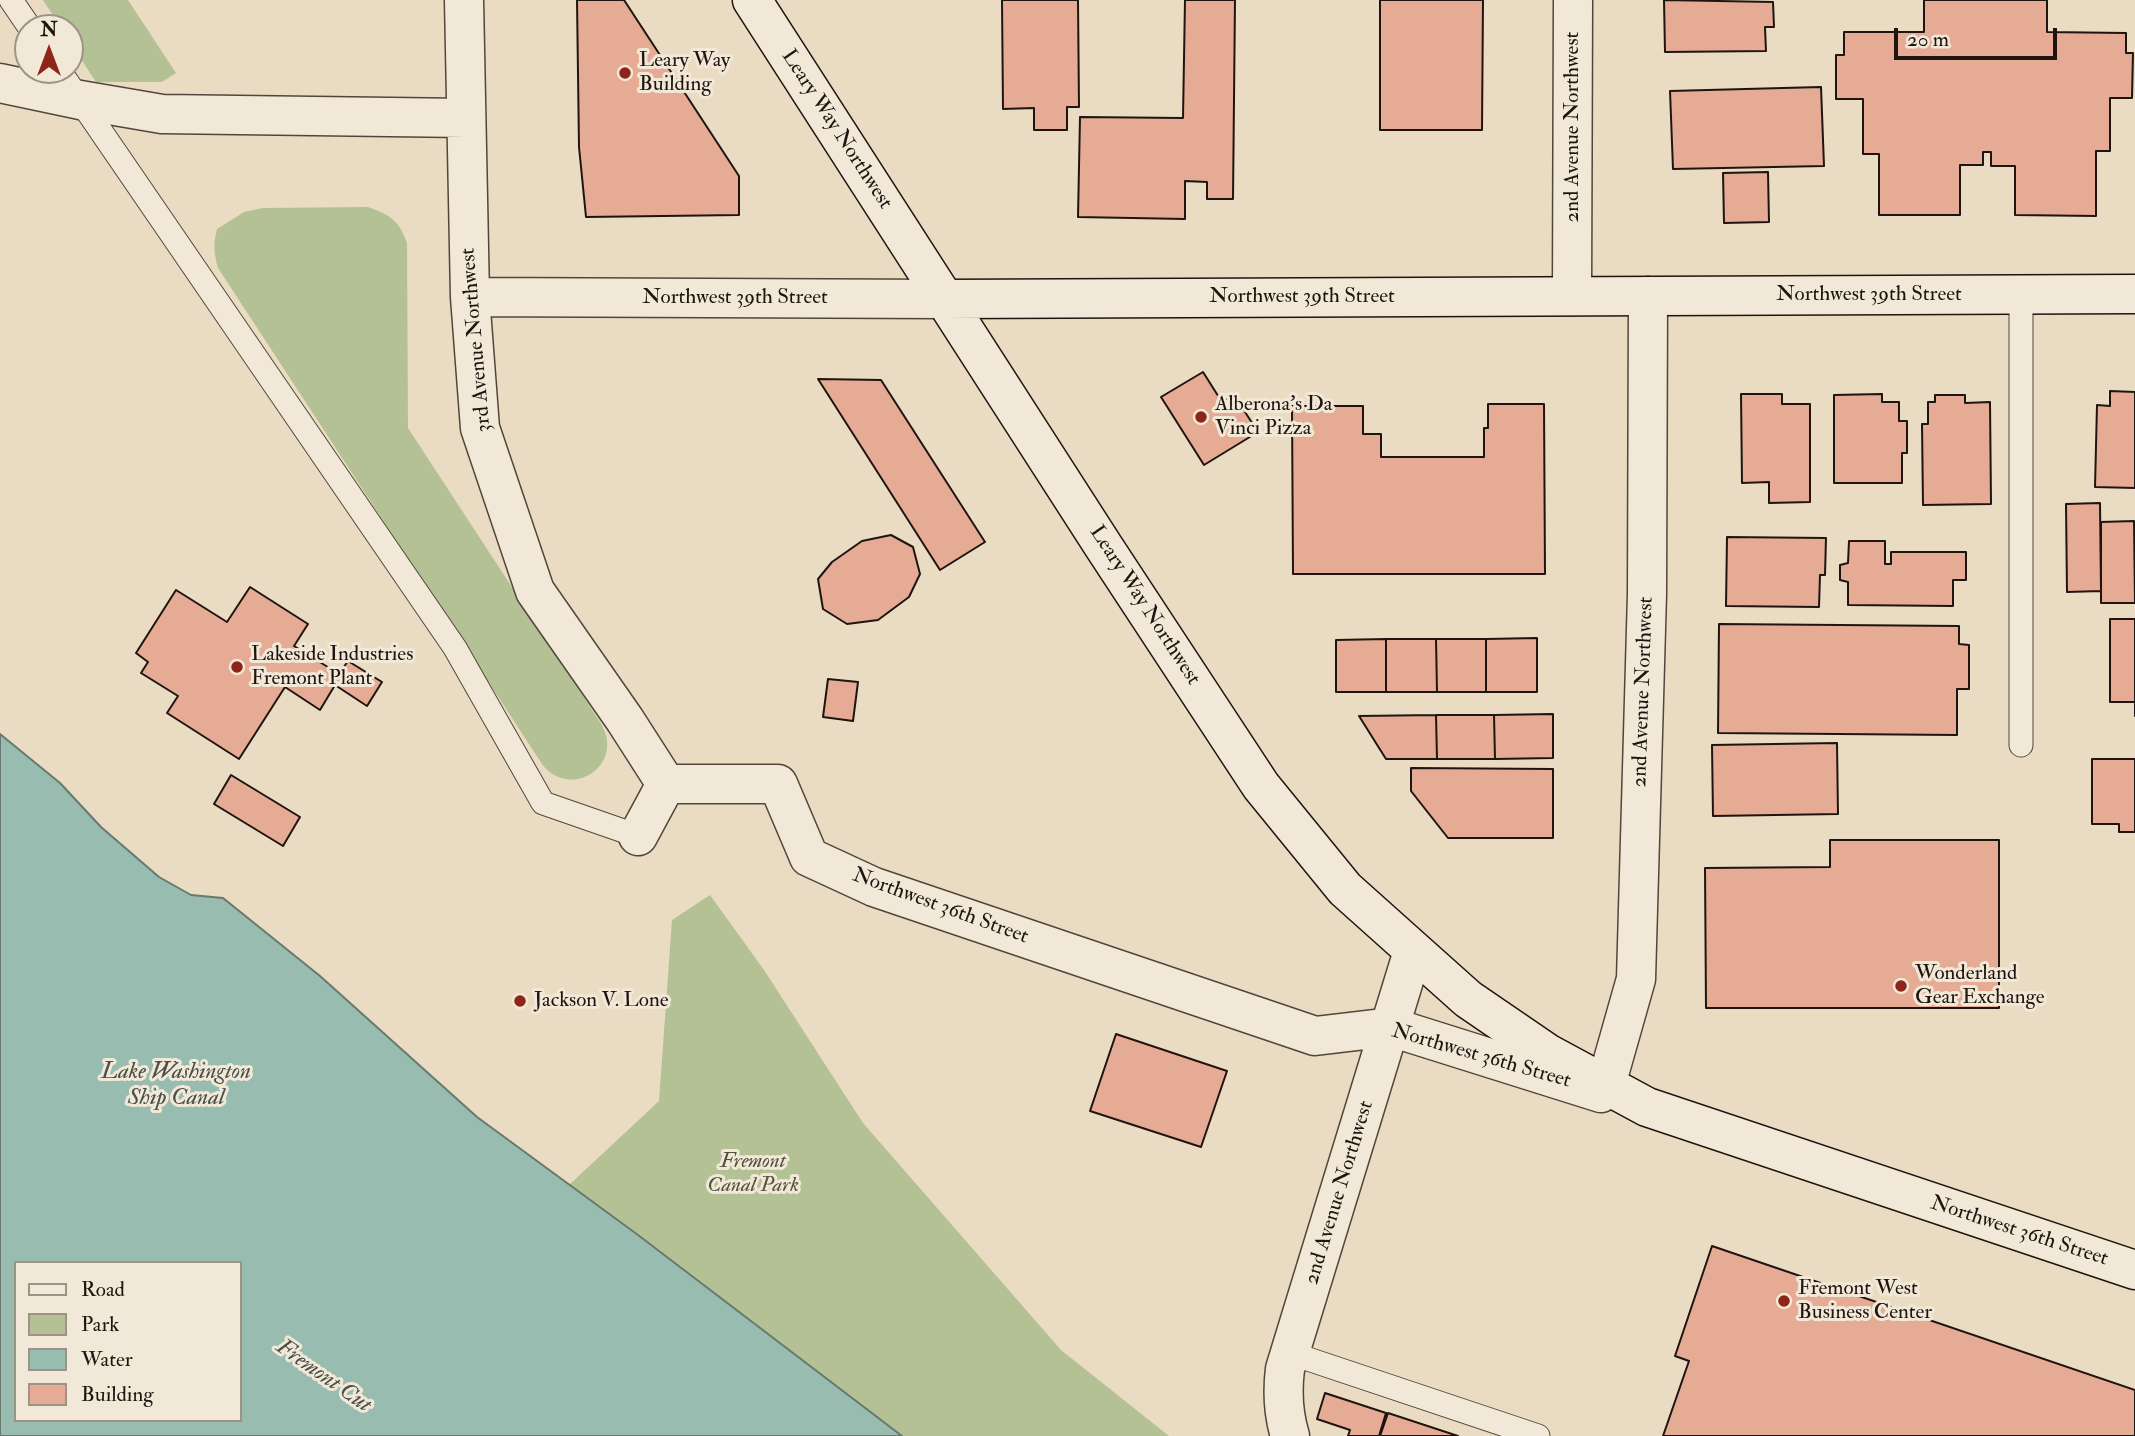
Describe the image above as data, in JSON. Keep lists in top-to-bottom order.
{
  "streets": {
    "street": [
      "2nd Avenue Northwest",
      "Leary Way Northwest",
      "Northwest 39th Street",
      "3rd Avenue Northwest",
      "Northwest 36th Street"
    ]
  },
  "crossings": [
    ["2nd Avenue Northwest", "Leary Way Northwest"],
    ["2nd Avenue Northwest", "Northwest 39th Street"],
    ["2nd Avenue Northwest", "Northwest 36th Street"],
    ["Leary Way Northwest", "Northwest 39th Street"],
    ["Leary Way Northwest", "Northwest 36th Street"],
    ["Northwest 39th Street", "3rd Avenue Northwest"],
    ["3rd Avenue Northwest", "Northwest 36th Street"]
  ],
  "water": ["Lake Washington Ship Canal", "Fremont Cut"],
  "parks": ["Fremont Canal Park"],
  "places": [
    "Leary Way Building",
    "Alberona's Da Vinci Pizza",
    "Lakeside Industries Fremont Plant",
    "Wonderland Gear Exchange",
    "Jackson V. Lone",
    "Fremont West Business Center"
  ],
  "legend": [
    "Road",
    "Park",
    "Water",
    "Building"
  ],
  "scale_bar": "20 m",
  "north": "top"
}
